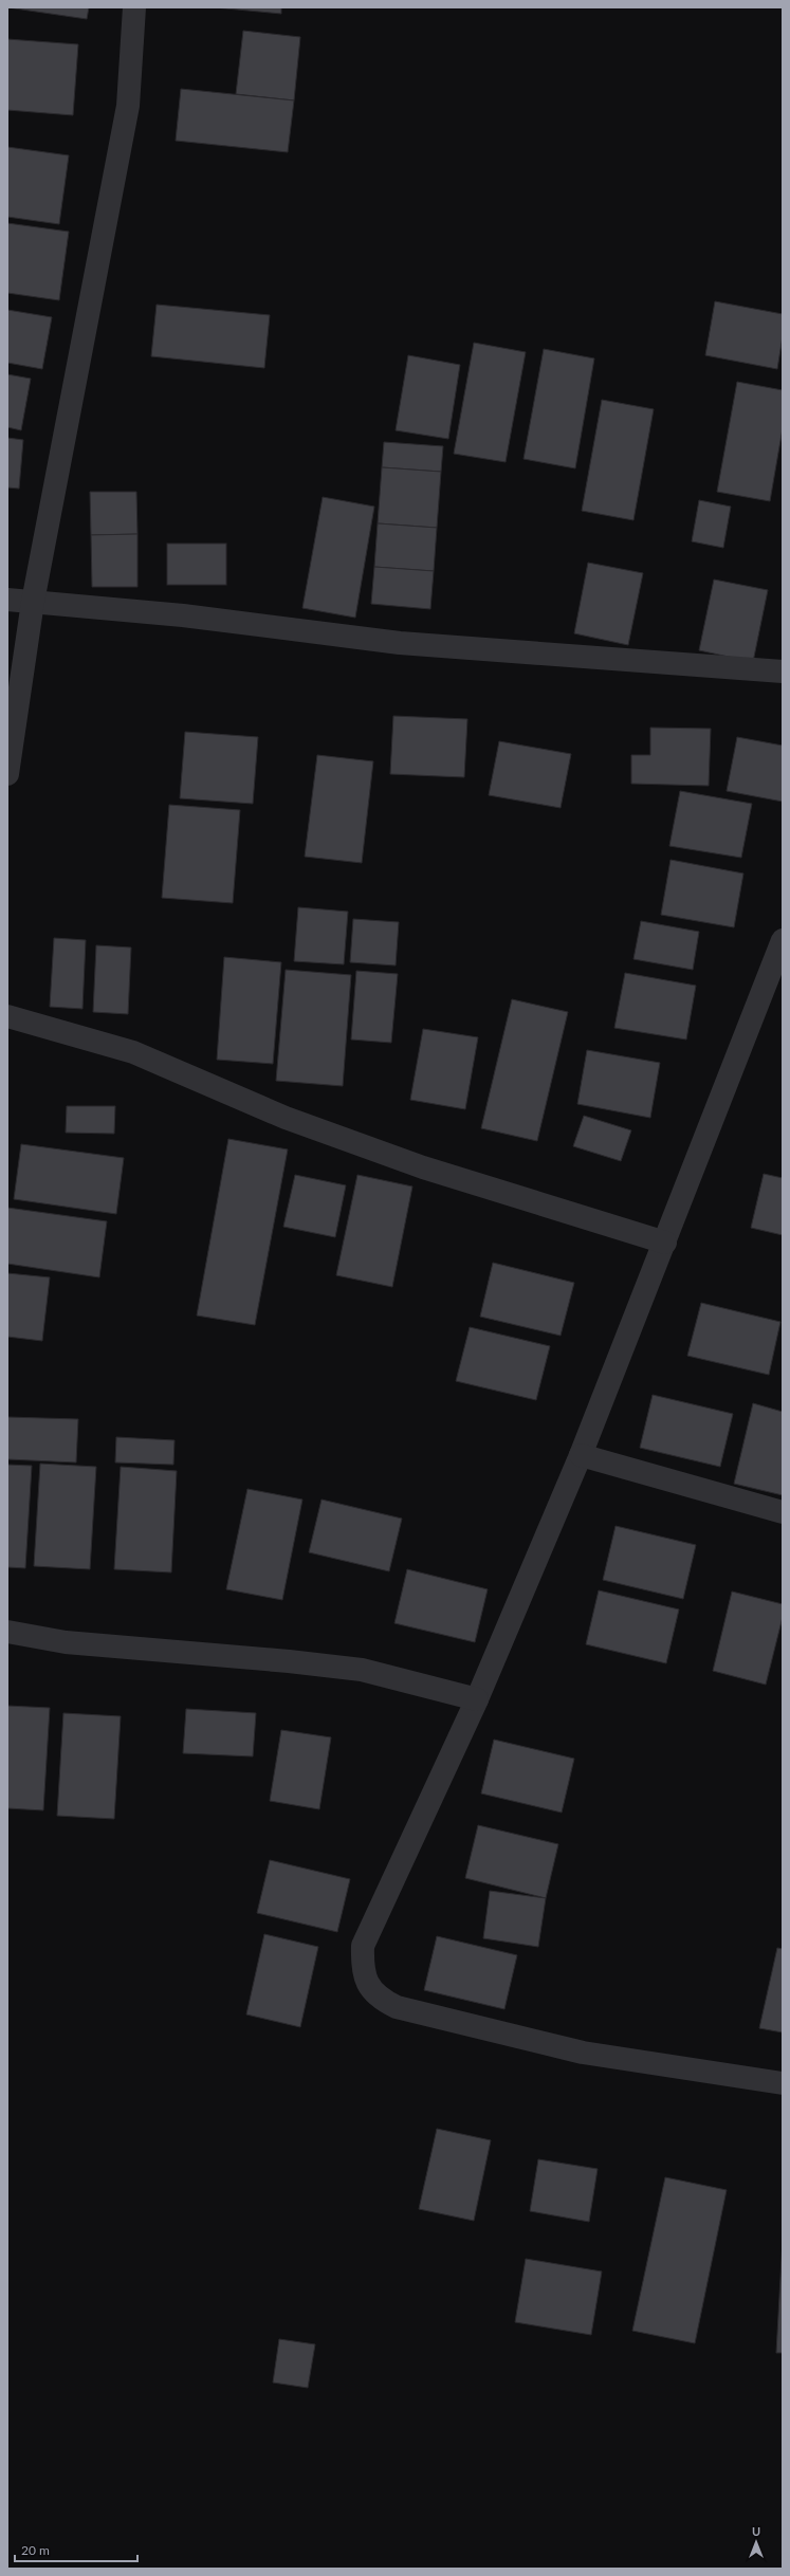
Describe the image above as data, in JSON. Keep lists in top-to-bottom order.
{
  "scale_bar": "20 m",
  "north": "top"
}
